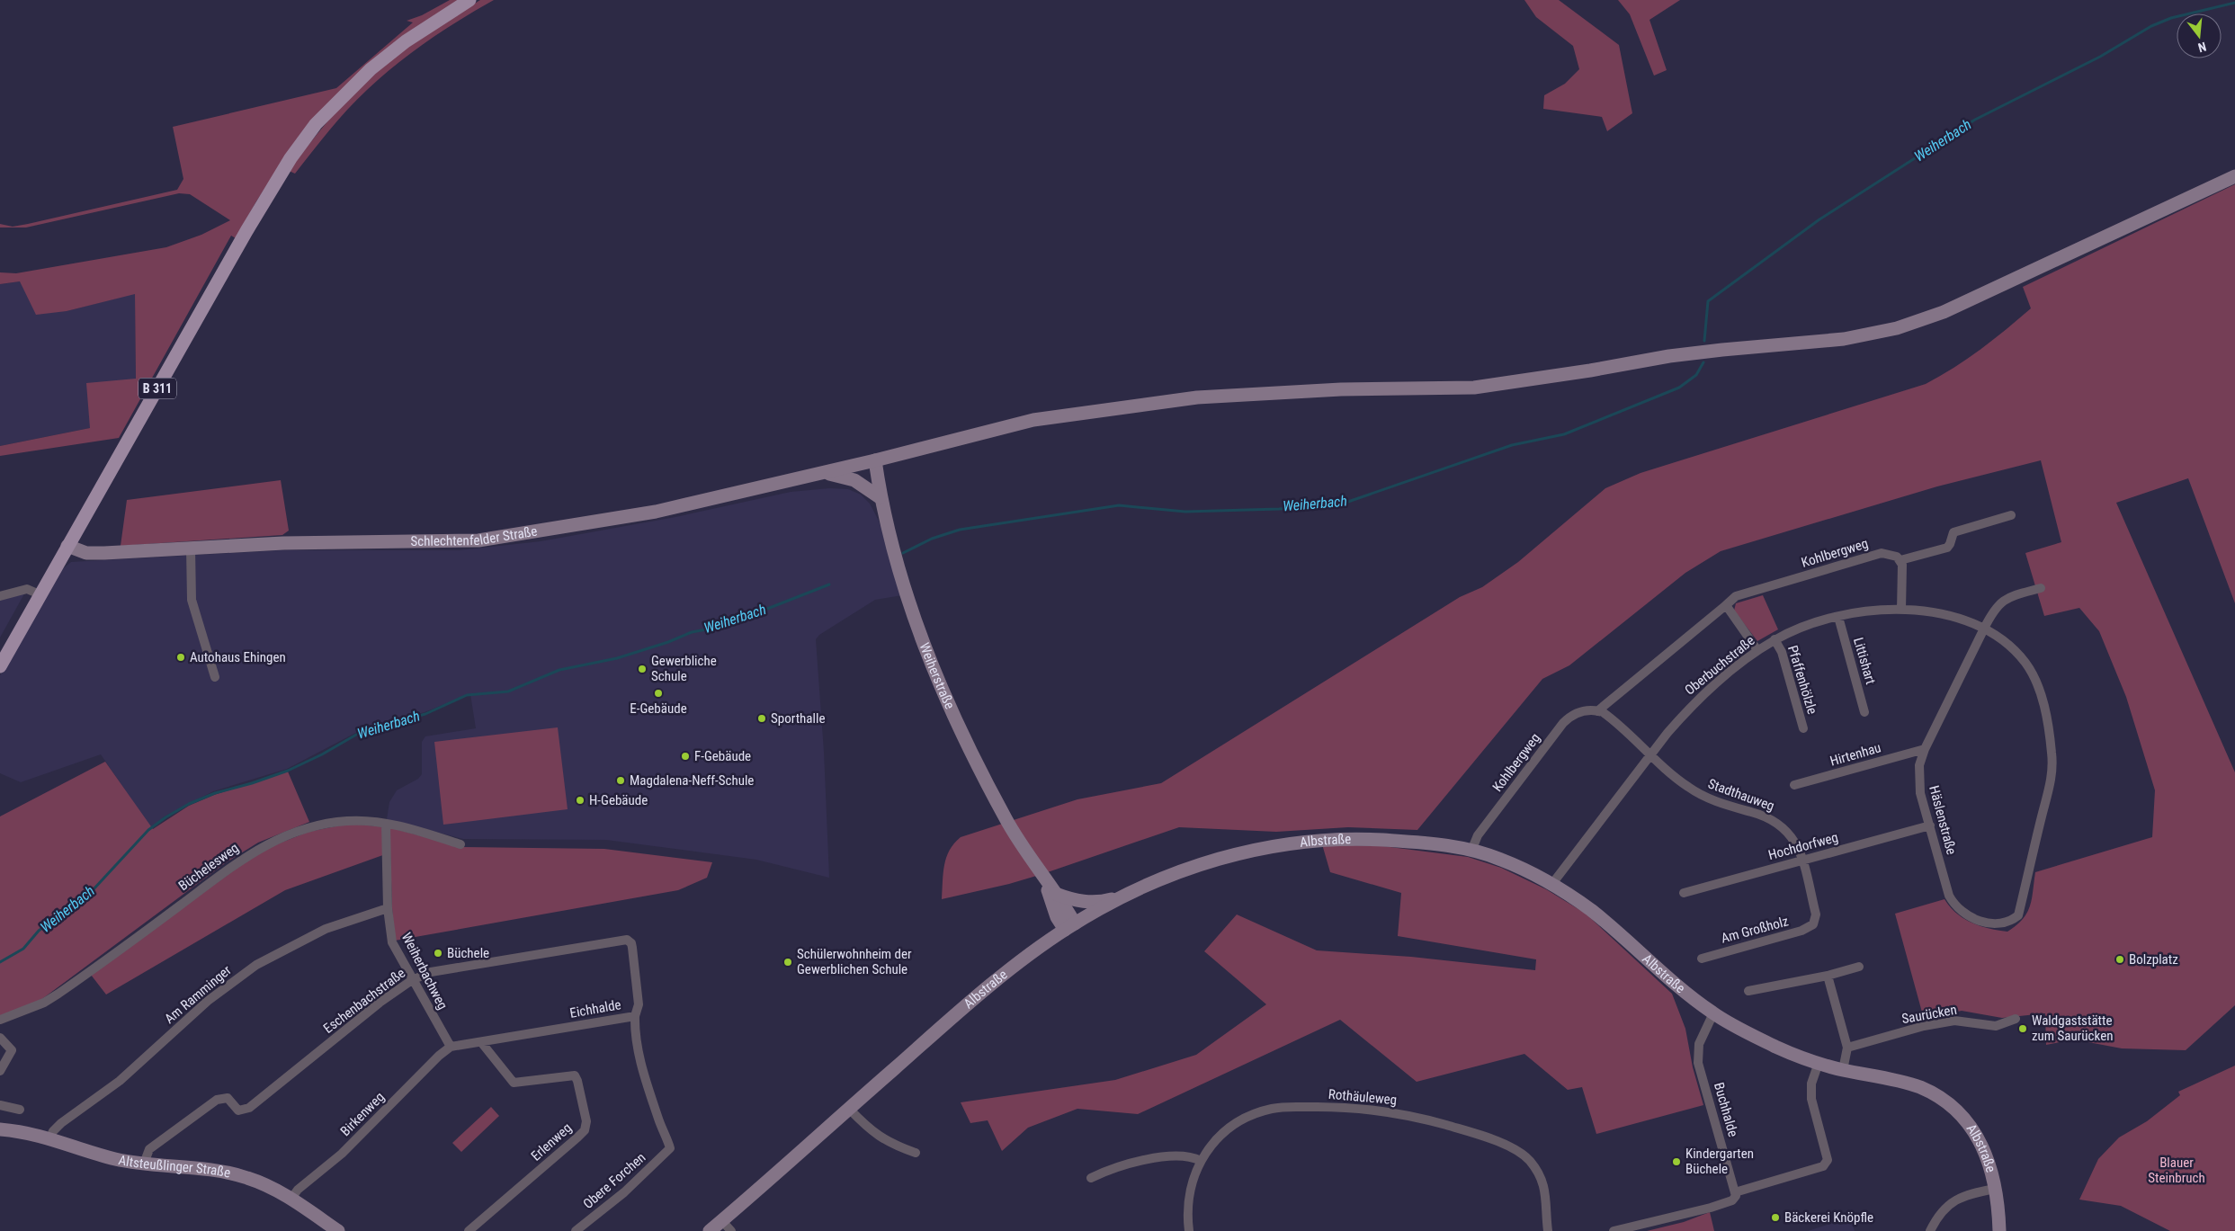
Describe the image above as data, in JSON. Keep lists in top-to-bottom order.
{
  "streets": {
    "main road": ["B 311"],
    "street": [
      "Schlechtenfelder Straße",
      "Kohlbergweg",
      "Littishart",
      "Oberbuchstraße",
      "Weiherstraße",
      "Pfaffenhölzle",
      "Hirtenhau",
      "Stadthauweg",
      "Häslenstraße",
      "Albstraße",
      "Hochdorfweg",
      "Büchelesweg",
      "Am Großholz",
      "Weiherbachweg",
      "Am Ramminger",
      "Eschenbachstraße",
      "Eichhalde",
      "Saurücken",
      "Rothäuleweg",
      "Buchhalde",
      "Birkenweg",
      "Erlenweg",
      "Altsteußlinger Straße",
      "Obere Forchen"
    ]
  },
  "crossings": [
    ["B 311", "Schlechtenfelder Straße"],
    ["Schlechtenfelder Straße", "Weiherstraße"],
    ["Kohlbergweg", "Albstraße"],
    ["Littishart", "Oberbuchstraße"],
    ["Oberbuchstraße", "Pfaffenhölzle"],
    ["Oberbuchstraße", "Stadthauweg"],
    ["Oberbuchstraße", "Häslenstraße"],
    ["Oberbuchstraße", "Albstraße"],
    ["Weiherstraße", "Albstraße"],
    ["Hirtenhau", "Häslenstraße"],
    ["Stadthauweg", "Hochdorfweg"],
    ["Stadthauweg", "Am Großholz"],
    ["Häslenstraße", "Hochdorfweg"],
    ["Albstraße", "Buchhalde"],
    ["Büchelesweg", "Weiherbachweg"],
    ["Weiherbachweg", "Am Ramminger"],
    ["Weiherbachweg", "Eschenbachstraße"],
    ["Weiherbachweg", "Eichhalde"],
    ["Weiherbachweg", "Birkenweg"],
    ["Am Ramminger", "Altsteußlinger Straße"],
    ["Eschenbachstraße", "Eichhalde"],
    ["Eschenbachstraße", "Altsteußlinger Straße"],
    ["Eichhalde", "Birkenweg"],
    ["Eichhalde", "Erlenweg"],
    ["Eichhalde", "Obere Forchen"],
    ["Birkenweg", "Altsteußlinger Straße"]
  ],
  "water": ["Weiherbach"],
  "parks": ["Blauer Steinbruch"],
  "places": [
    "Autohaus Ehingen",
    "Gewerbliche Schule",
    "E-Gebäude",
    "Sporthalle",
    "F-Gebäude",
    "Magdalena-Neff-Schule",
    "H-Gebäude",
    "Büchele",
    "Bolzplatz",
    "Schülerwohnheim der Gewerblichen Schule",
    "Waldgaststätte zum Saurücken",
    "Kindergarten Büchele",
    "Bäckerei Knöpfle"
  ],
  "north": "bottom"
}
